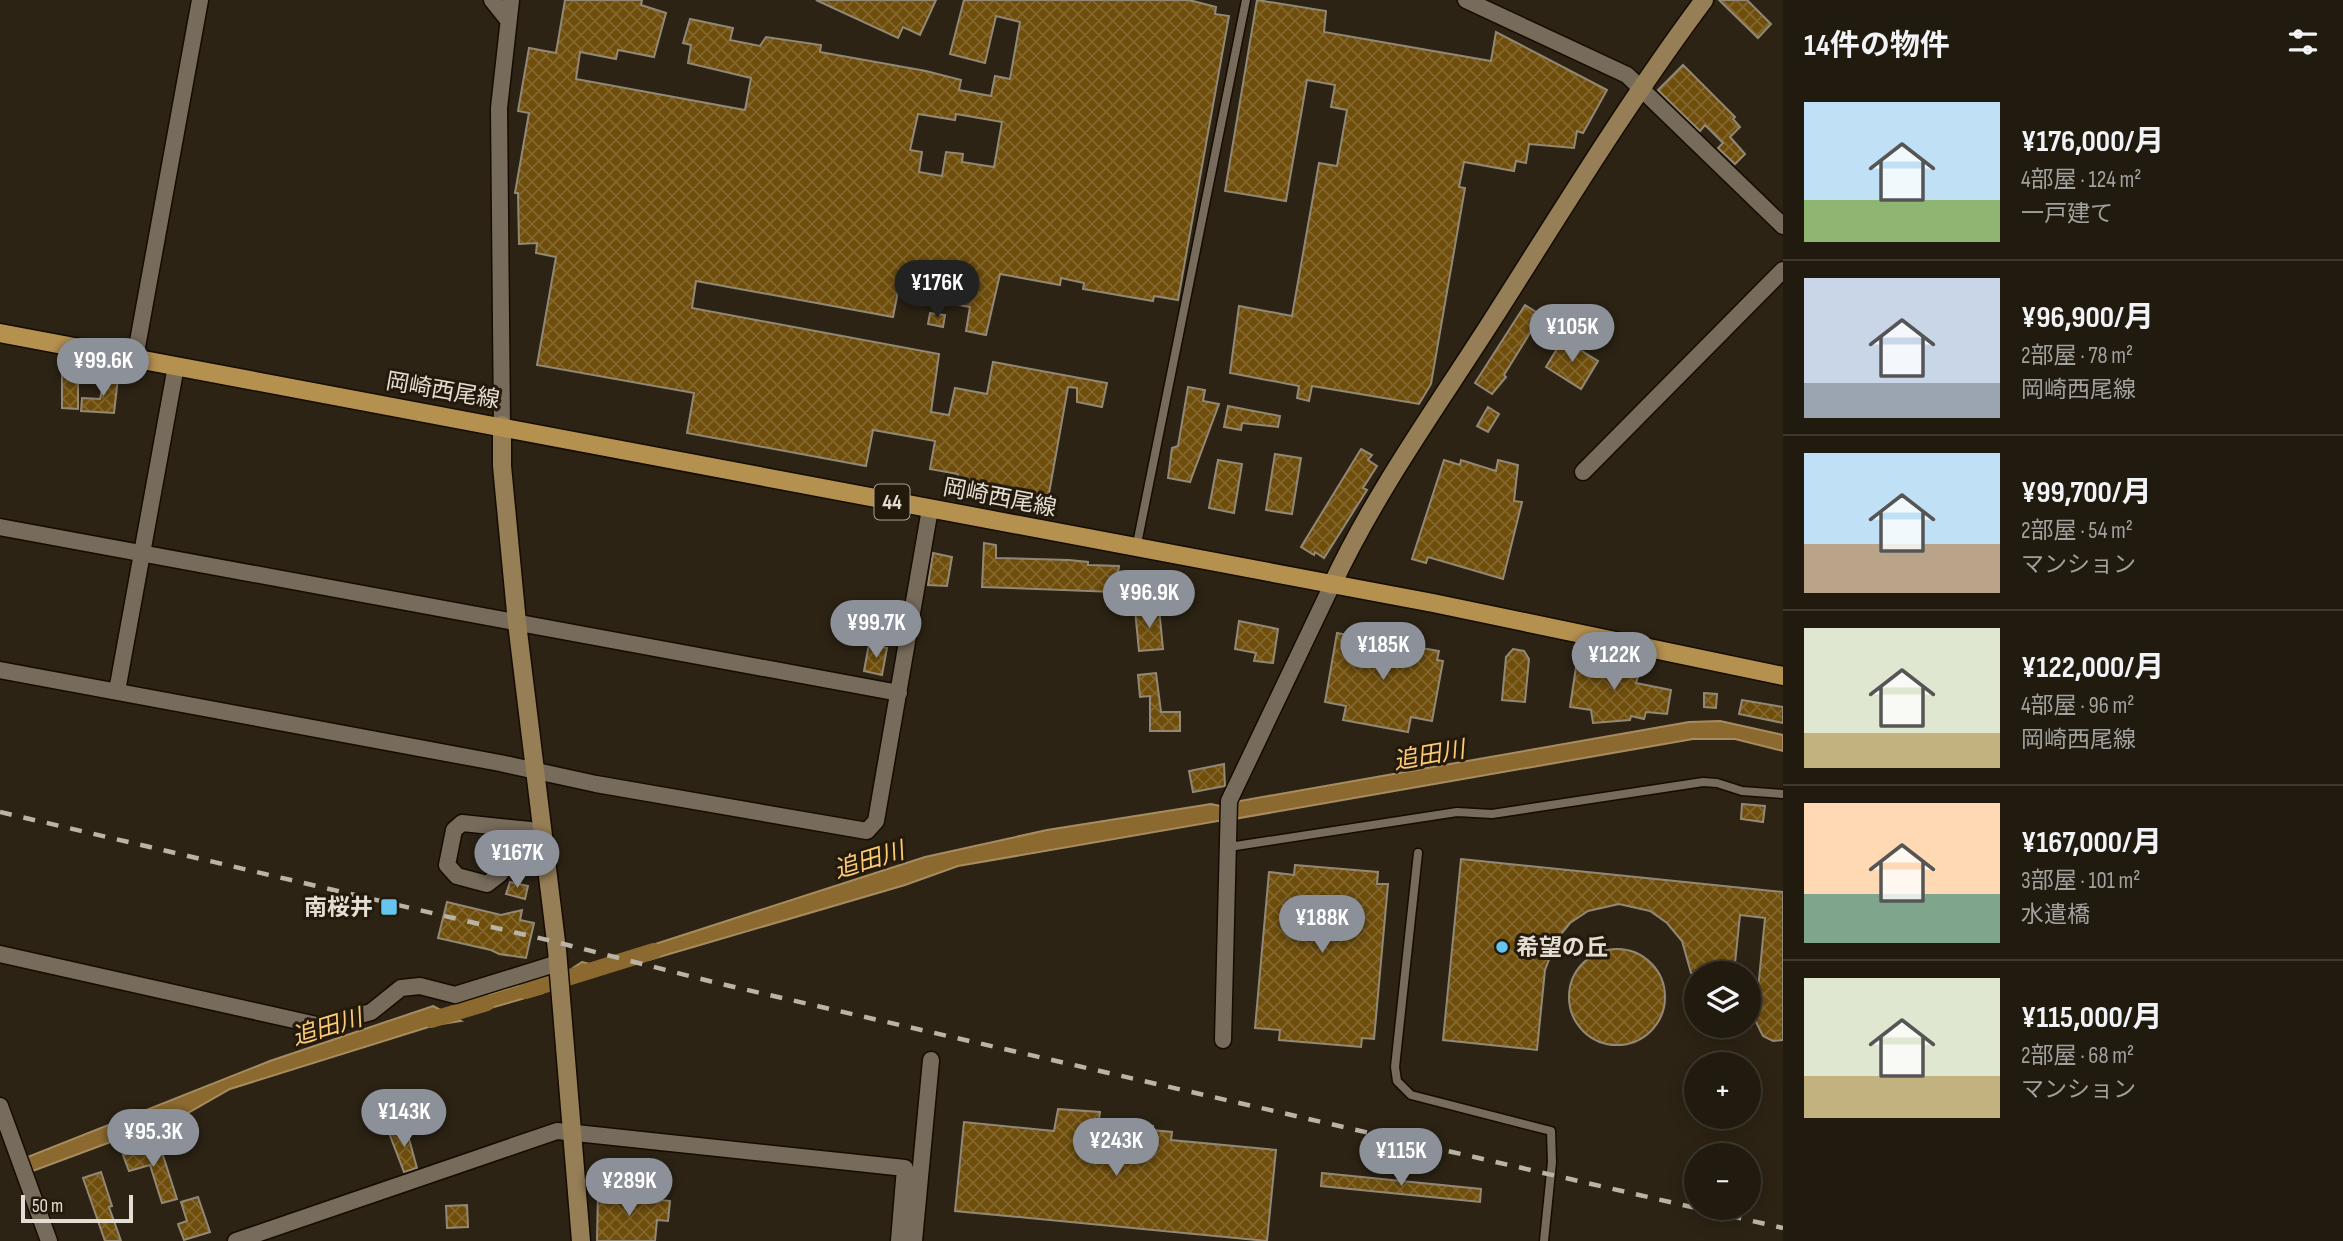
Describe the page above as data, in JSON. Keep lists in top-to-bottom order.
{
  "streets": {
    "main road": ["岡崎西尾線", "44"]
  },
  "water": ["追田川"],
  "places": {
    "transit": ["南桜井"],
    "other": ["希望の丘"]
  },
  "scale_bar": "50 m",
  "page": {
    "heading": "14件の物件",
    "list": [
      {
        "name": "¥176,000/月",
        "note": "4部屋 · 124 m² · 一戸建て"
      },
      {
        "name": "¥96,900/月",
        "note": "2部屋 · 78 m² · 岡崎西尾線"
      },
      {
        "name": "¥99,700/月",
        "note": "2部屋 · 54 m² · マンション"
      },
      {
        "name": "¥122,000/月",
        "note": "4部屋 · 96 m² · 岡崎西尾線"
      },
      {
        "name": "¥167,000/月",
        "note": "3部屋 · 101 m² · 水遣橋"
      },
      {
        "name": "¥115,000/月",
        "note": "2部屋 · 68 m² · マンション"
      }
    ],
    "price": [
      "¥176K",
      "¥105K",
      "¥99.6K",
      "¥96.9K",
      "¥99.7K",
      "¥185K",
      "¥122K",
      "¥167K",
      "¥188K",
      "¥143K",
      "¥95.3K",
      "¥243K",
      "¥115K",
      "¥289K"
    ],
    "map_buttons": ["+", "−"],
    "scale": "50 m"
  }
}
